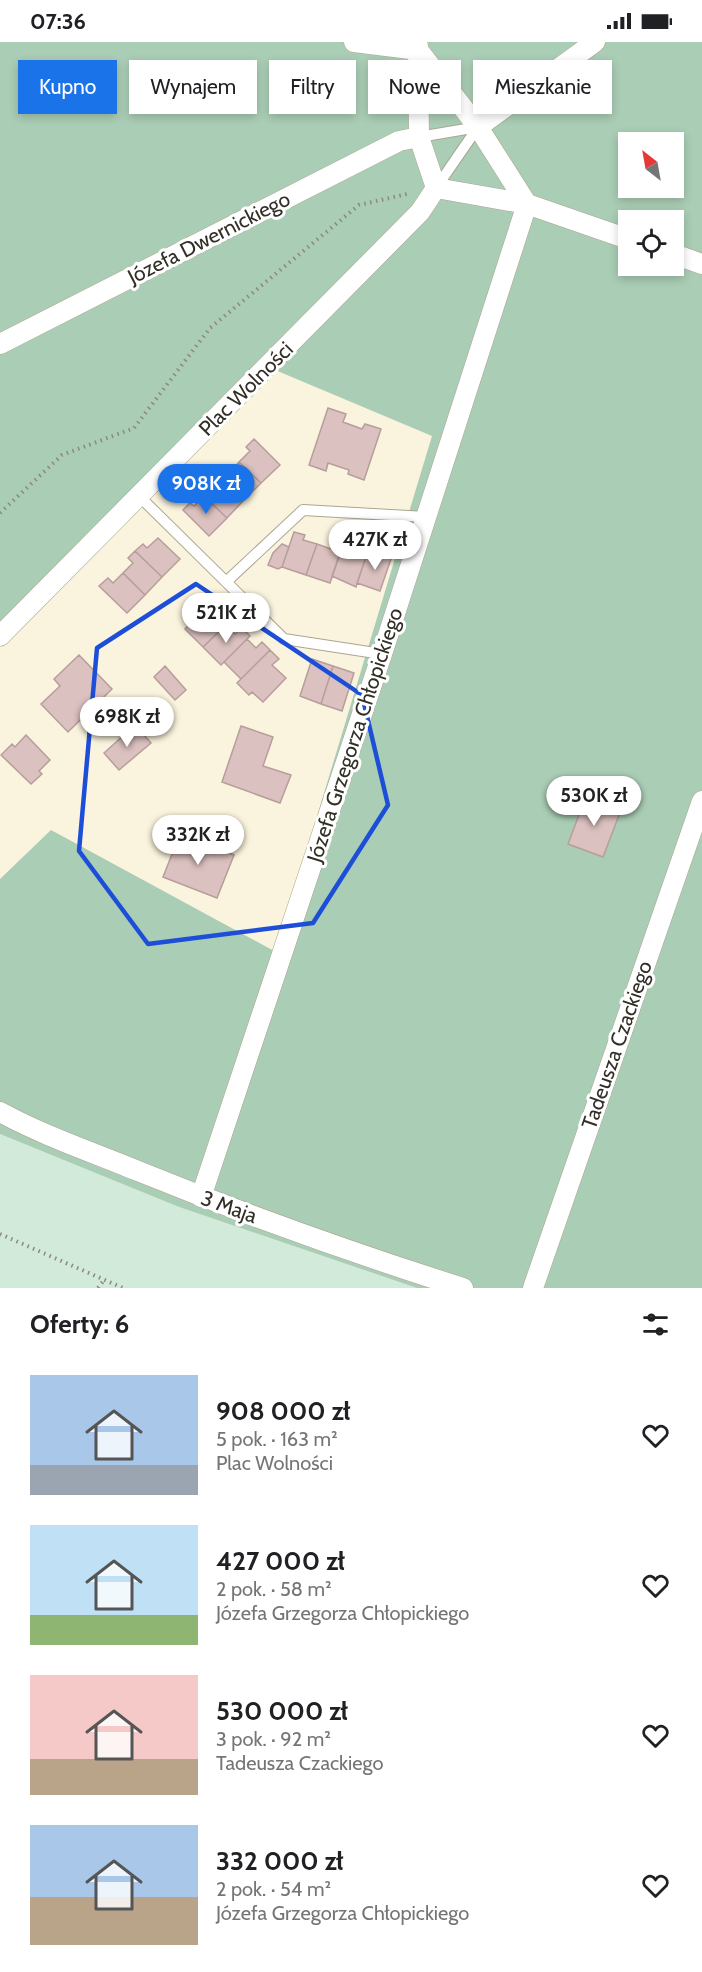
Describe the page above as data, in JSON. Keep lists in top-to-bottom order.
{
  "streets": {
    "street": [
      "Józefa Dwernickiego",
      "Plac Wolności",
      "Józefa Grzegorza Chłopickiego",
      "Tadeusza Czackiego",
      "3 Maja"
    ]
  },
  "crossings": [
    ["Józefa Grzegorza Chłopickiego", "3 Maja"]
  ],
  "north": "top left",
  "page": {
    "status": "07:36",
    "chip": [
      "Kupno",
      "Wynajem",
      "Filtry",
      "Nowe",
      "Mieszkanie"
    ],
    "price": [
      "908K zł",
      "427K zł",
      "521K zł",
      "698K zł",
      "530K zł",
      "332K zł"
    ],
    "heading": "Oferty: 6",
    "list": [
      {
        "name": "908 000 zł",
        "note": "5 pok. · 163 m² · Plac Wolności"
      },
      {
        "name": "427 000 zł",
        "note": "2 pok. · 58 m² · Józefa Grzegorza Chłopickiego"
      },
      {
        "name": "530 000 zł",
        "note": "3 pok. · 92 m² · Tadeusza Czackiego"
      },
      {
        "name": "332 000 zł",
        "note": "2 pok. · 54 m² · Józefa Grzegorza Chłopickiego"
      }
    ]
  }
}
